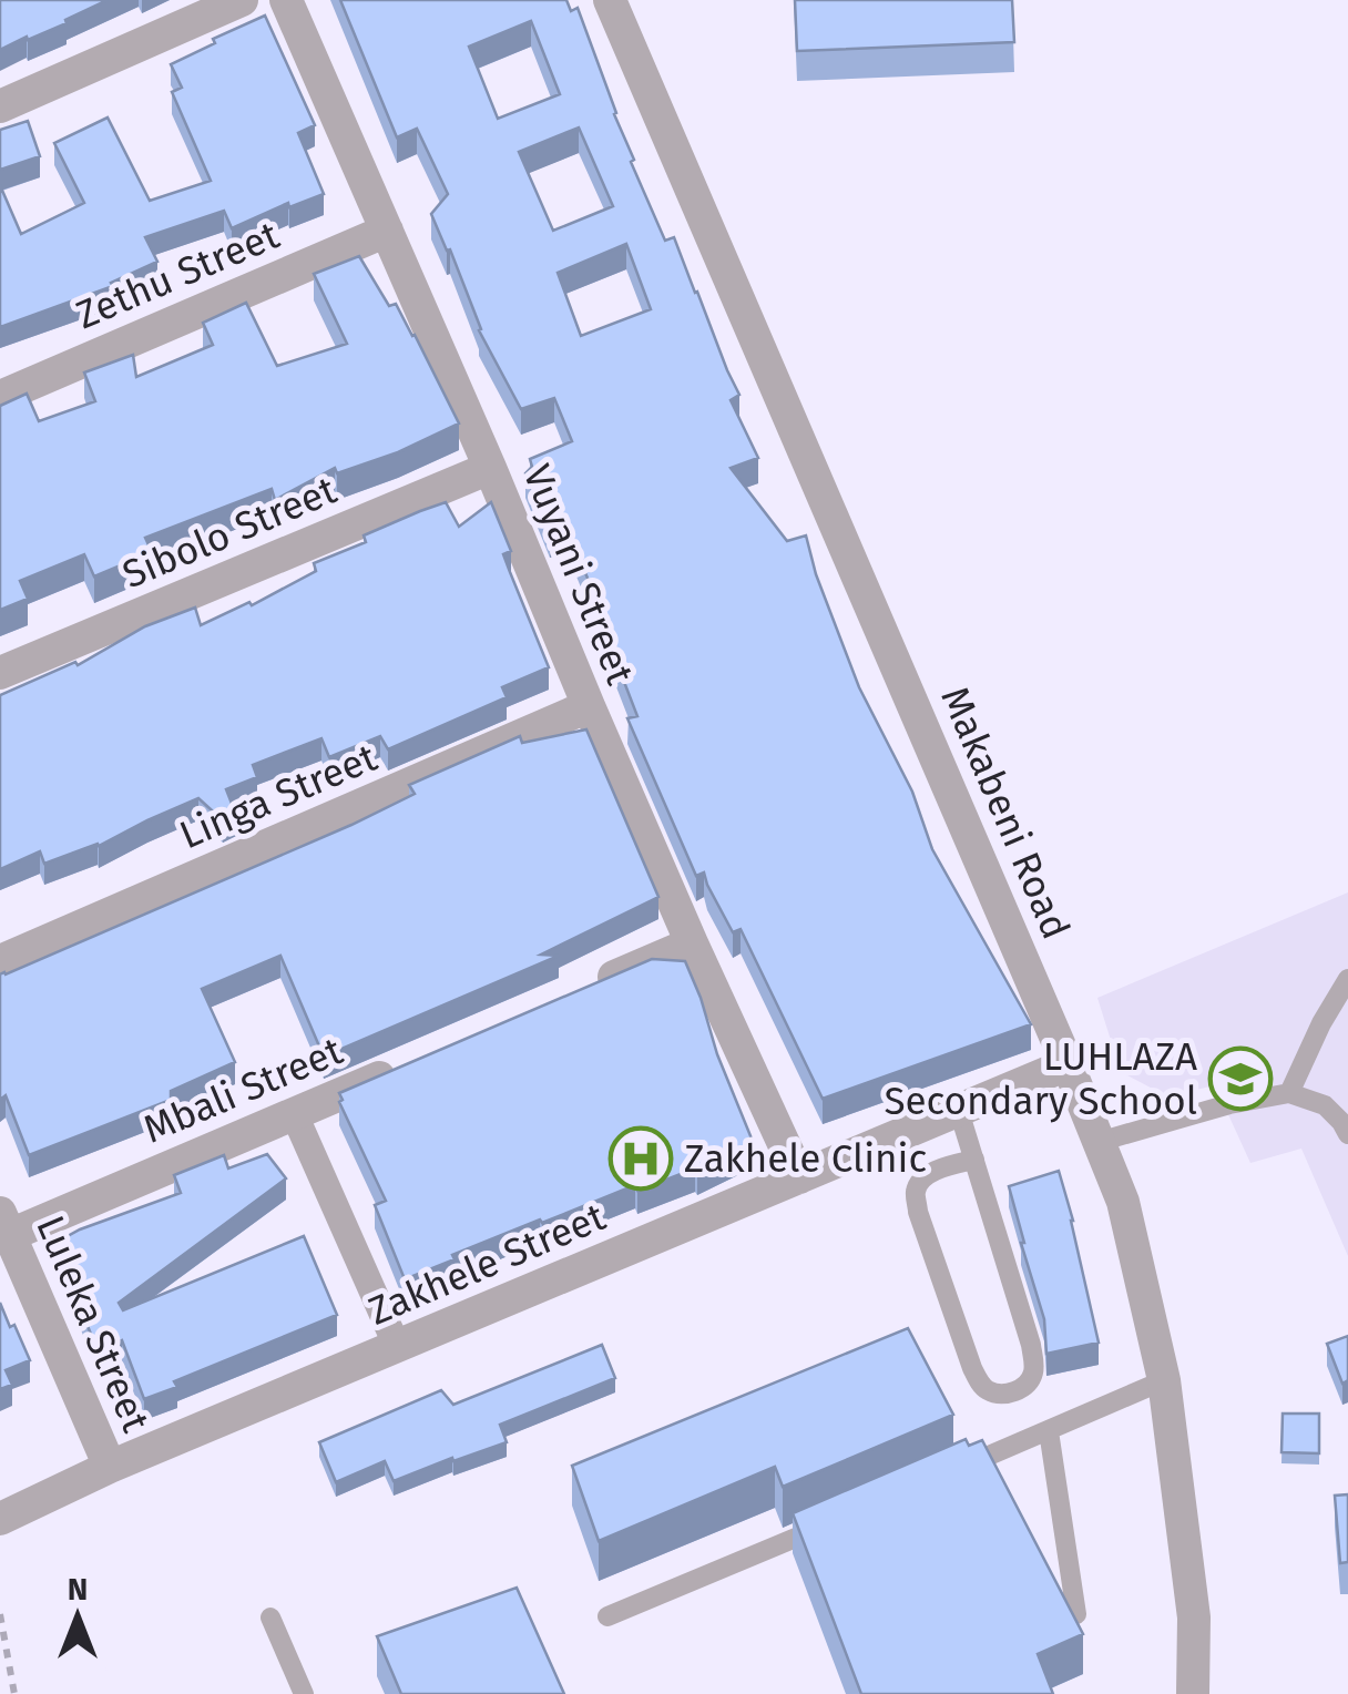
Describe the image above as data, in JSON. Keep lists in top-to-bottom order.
{
  "streets": {
    "street": [
      "Zethu Street",
      "Sibolo Street",
      "Vuyani Street",
      "Linga Street",
      "Makabeni Road",
      "Mbali Street",
      "Zakhele Street",
      "Luleka Street"
    ]
  },
  "crossings": [
    ["Zethu Street", "Vuyani Street"],
    ["Sibolo Street", "Vuyani Street"],
    ["Vuyani Street", "Linga Street"],
    ["Vuyani Street", "Zakhele Street"],
    ["Makabeni Road", "Zakhele Street"],
    ["Mbali Street", "Luleka Street"],
    ["Zakhele Street", "Luleka Street"]
  ],
  "places": {
    "school or university": ["LUHLAZA Secondary School"],
    "hospital": ["Zakhele Clinic"]
  },
  "north": "top"
}
